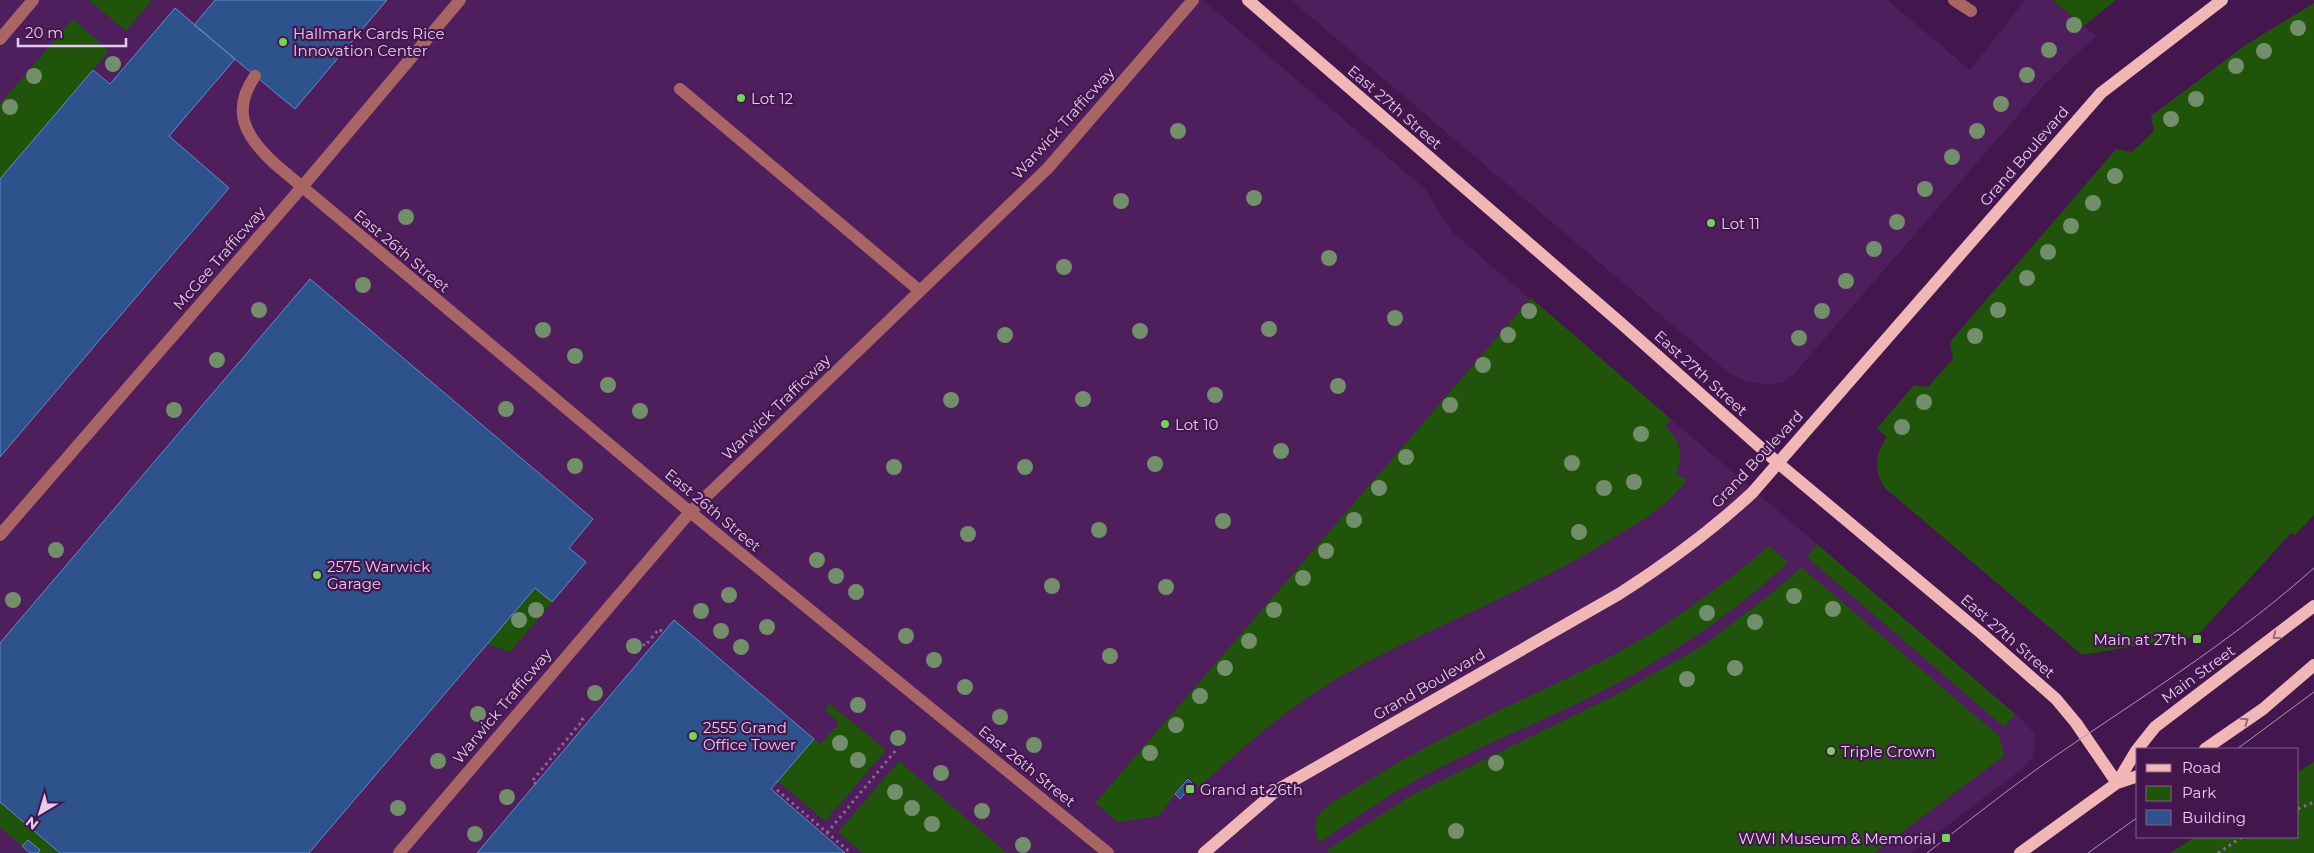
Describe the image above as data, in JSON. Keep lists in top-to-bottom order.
{
  "streets": {
    "main road": ["East 27th Street", "Grand Boulevard", "Main Street"],
    "street": ["Warwick Trafficway", "East 26th Street", "McGee Trafficway"]
  },
  "crossings": [
    ["East 27th Street", "Grand Boulevard"],
    ["East 27th Street", "Main Street"],
    ["Warwick Trafficway", "East 26th Street"],
    ["East 26th Street", "McGee Trafficway"]
  ],
  "places": {
    "other": [
      "Hallmark Cards Rice Innovation Center",
      "Lot 12",
      "Lot 11",
      "Lot 10",
      "2575 Warwick Garage",
      "2555 Grand Office Tower",
      "Triple Crown"
    ],
    "transit": ["Main at 27th", "Grand at 26th", "WWI Museum & Memorial"]
  },
  "legend": ["Road", "Park", "Building"],
  "scale_bar": "20 m",
  "north": "bottom left"
}
